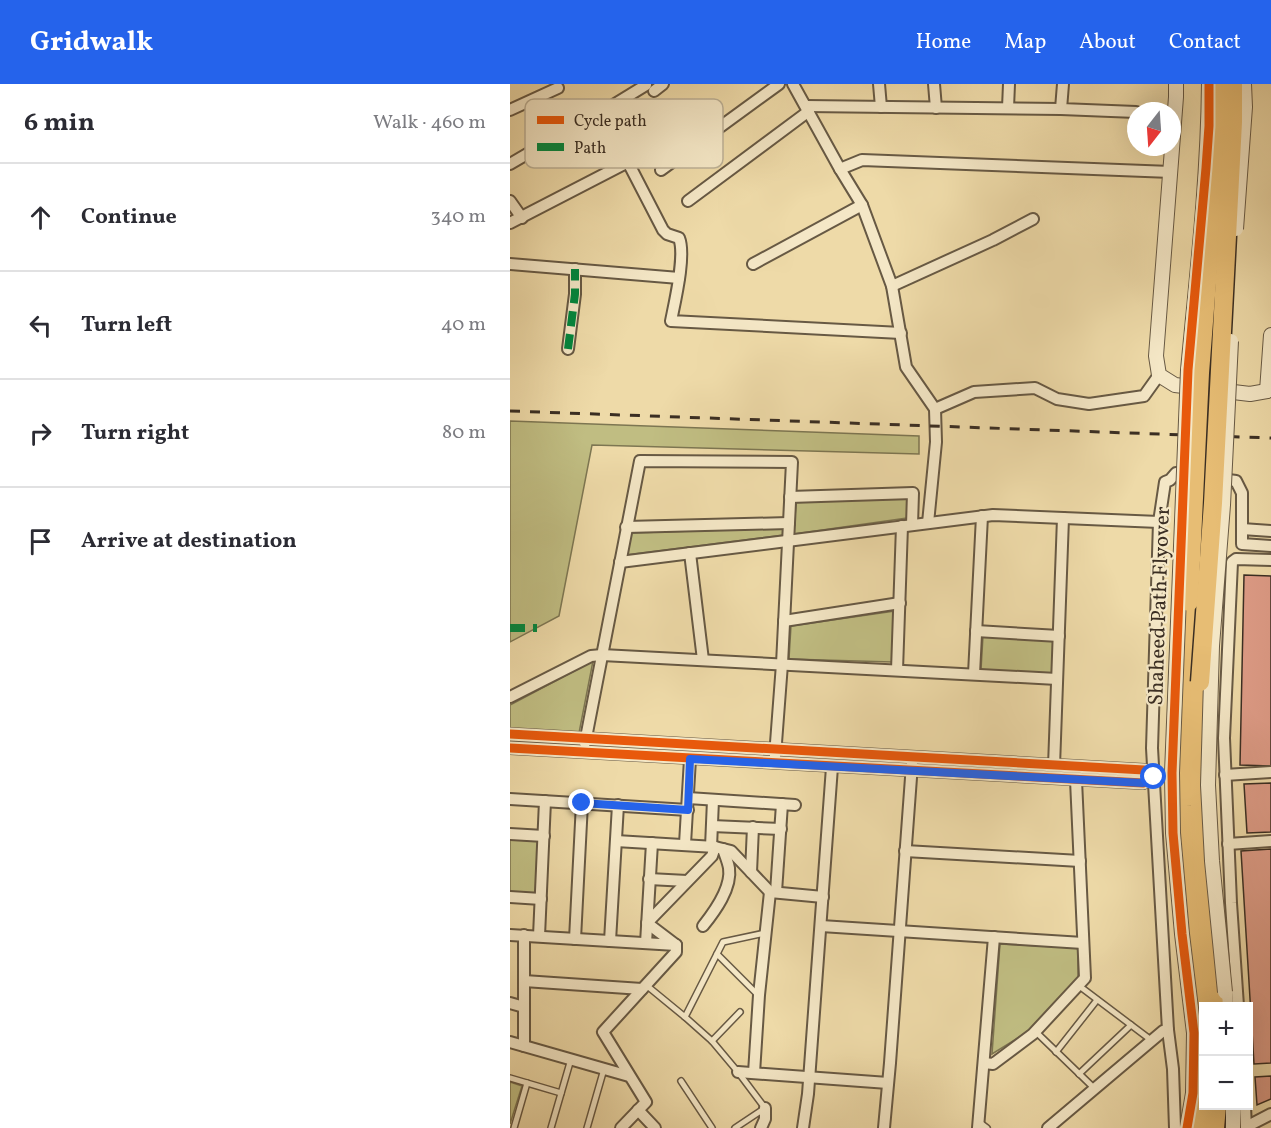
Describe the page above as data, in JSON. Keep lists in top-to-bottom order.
{
  "streets": {
    "highway": ["Shaheed Path Flyover"]
  },
  "legend": ["Cycle path", "Path"],
  "north": "bottom",
  "page": {
    "header": "Gridwalk",
    "nav": [
      "Home",
      "Map",
      "About",
      "Contact"
    ],
    "heading": ["6 min", "Walk · 460 m"],
    "list": [
      ["Continue", "340 m"],
      ["Turn left", "40 m"],
      ["Turn right", "80 m"],
      "Arrive at destination"
    ],
    "map_buttons": ["+", "−"]
  }
}
